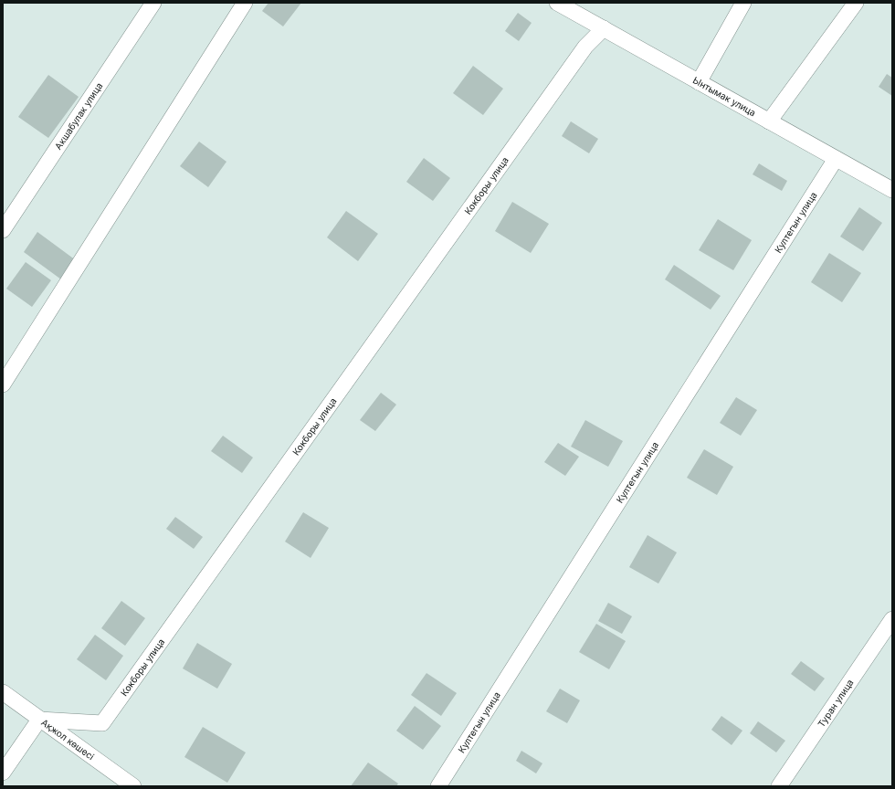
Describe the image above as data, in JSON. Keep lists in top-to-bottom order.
{
  "streets": {
    "street": [
      "Ынтымак улица",
      "Акшабулак улица",
      "Кокборы улица",
      "Култегын улица",
      "Туран улица",
      "Ақжол көшесі"
    ]
  },
  "crossings": [
    ["Ынтымак улица", "Кокборы улица"],
    ["Ынтымак улица", "Култегын улица"],
    ["Кокборы улица", "Ақжол көшесі"]
  ]
}
